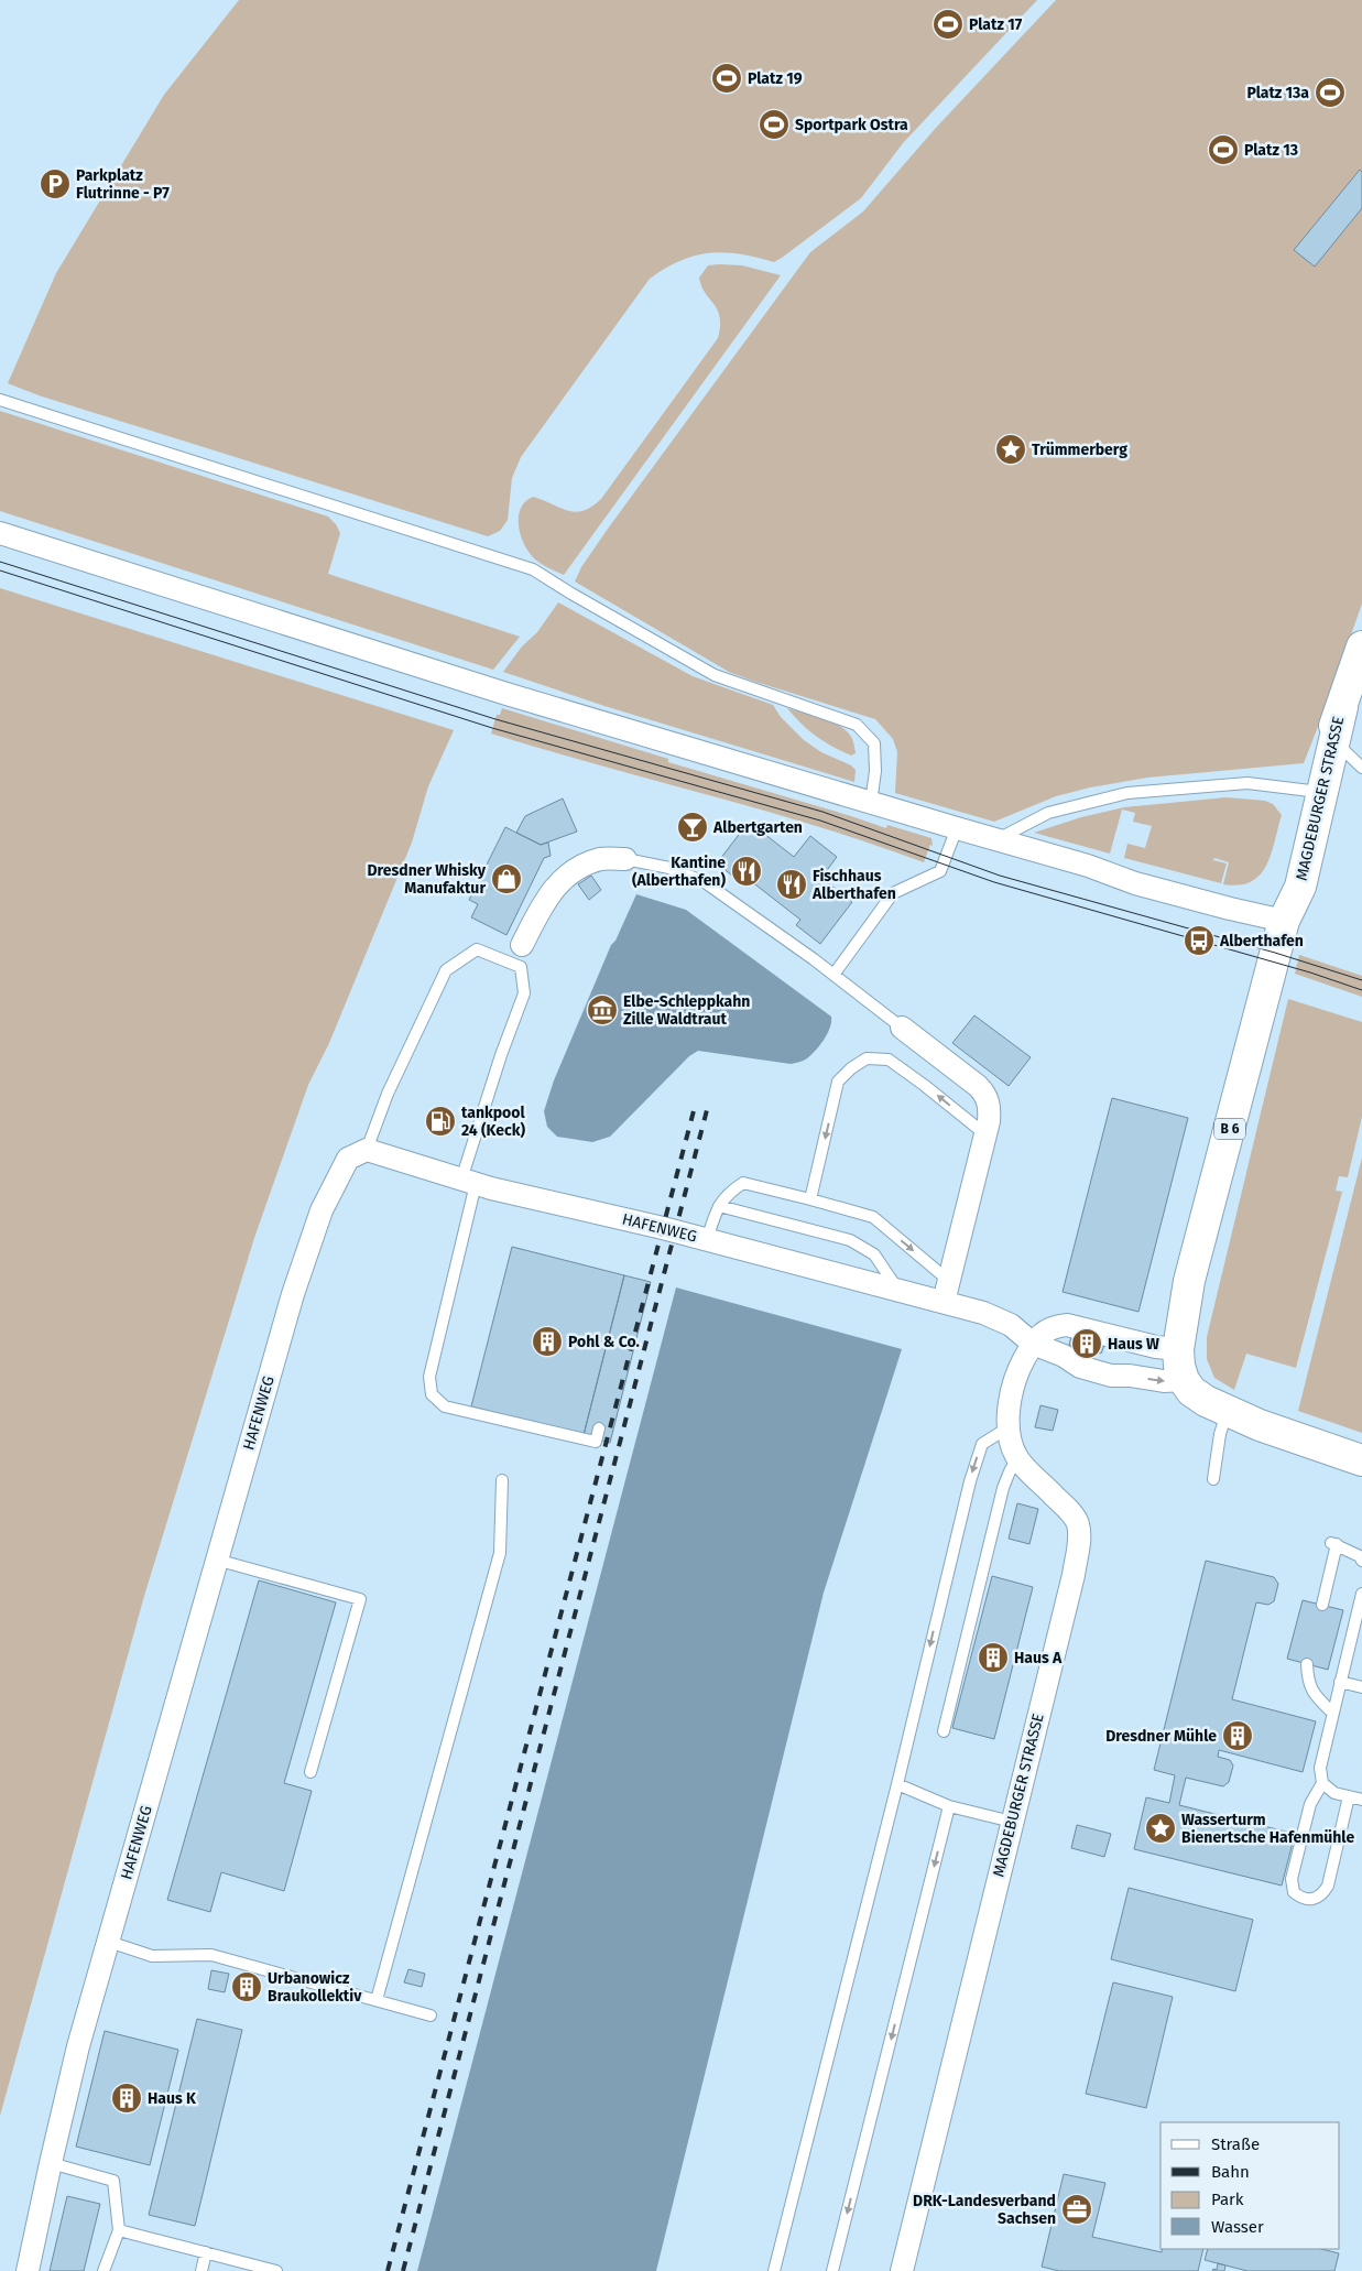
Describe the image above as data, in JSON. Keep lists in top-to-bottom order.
{
  "streets": {
    "main road": ["MAGDEBURGER STRASSE", "B 6"],
    "street": ["HAFENWEG"]
  },
  "crossings": [
    ["MAGDEBURGER STRASSE", "B 6"],
    ["MAGDEBURGER STRASSE", "HAFENWEG"]
  ],
  "places": {
    "sports": [
      "Platz 17",
      "Platz 19",
      "Platz 13a",
      "Sportpark Ostra",
      "Platz 13"
    ],
    "parking": ["Parkplatz Flutrinne - P7"],
    "place": ["Trümmerberg", "Wasserturm Bienertsche Hafenmühle"],
    "bar": ["Albertgarten"],
    "restaurant": ["Kantine (Alberthafen)", "Fischhaus Alberthafen"],
    "shop": ["Dresdner Whisky Manufaktur"],
    "bus stop": ["Alberthafen"],
    "museum": ["Elbe-Schleppkahn Zille Waldtraut"],
    "fuel station": ["tankpool 24 (Keck)"],
    "building": [
      "Pohl & Co.",
      "Haus W",
      "Haus A",
      "Dresdner Mühle",
      "Urbanowicz Braukollektiv",
      "Haus K"
    ],
    "office": ["DRK-Landesverband Sachsen"]
  },
  "legend": [
    "Straße",
    "Bahn",
    "Park",
    "Wasser"
  ]
}
